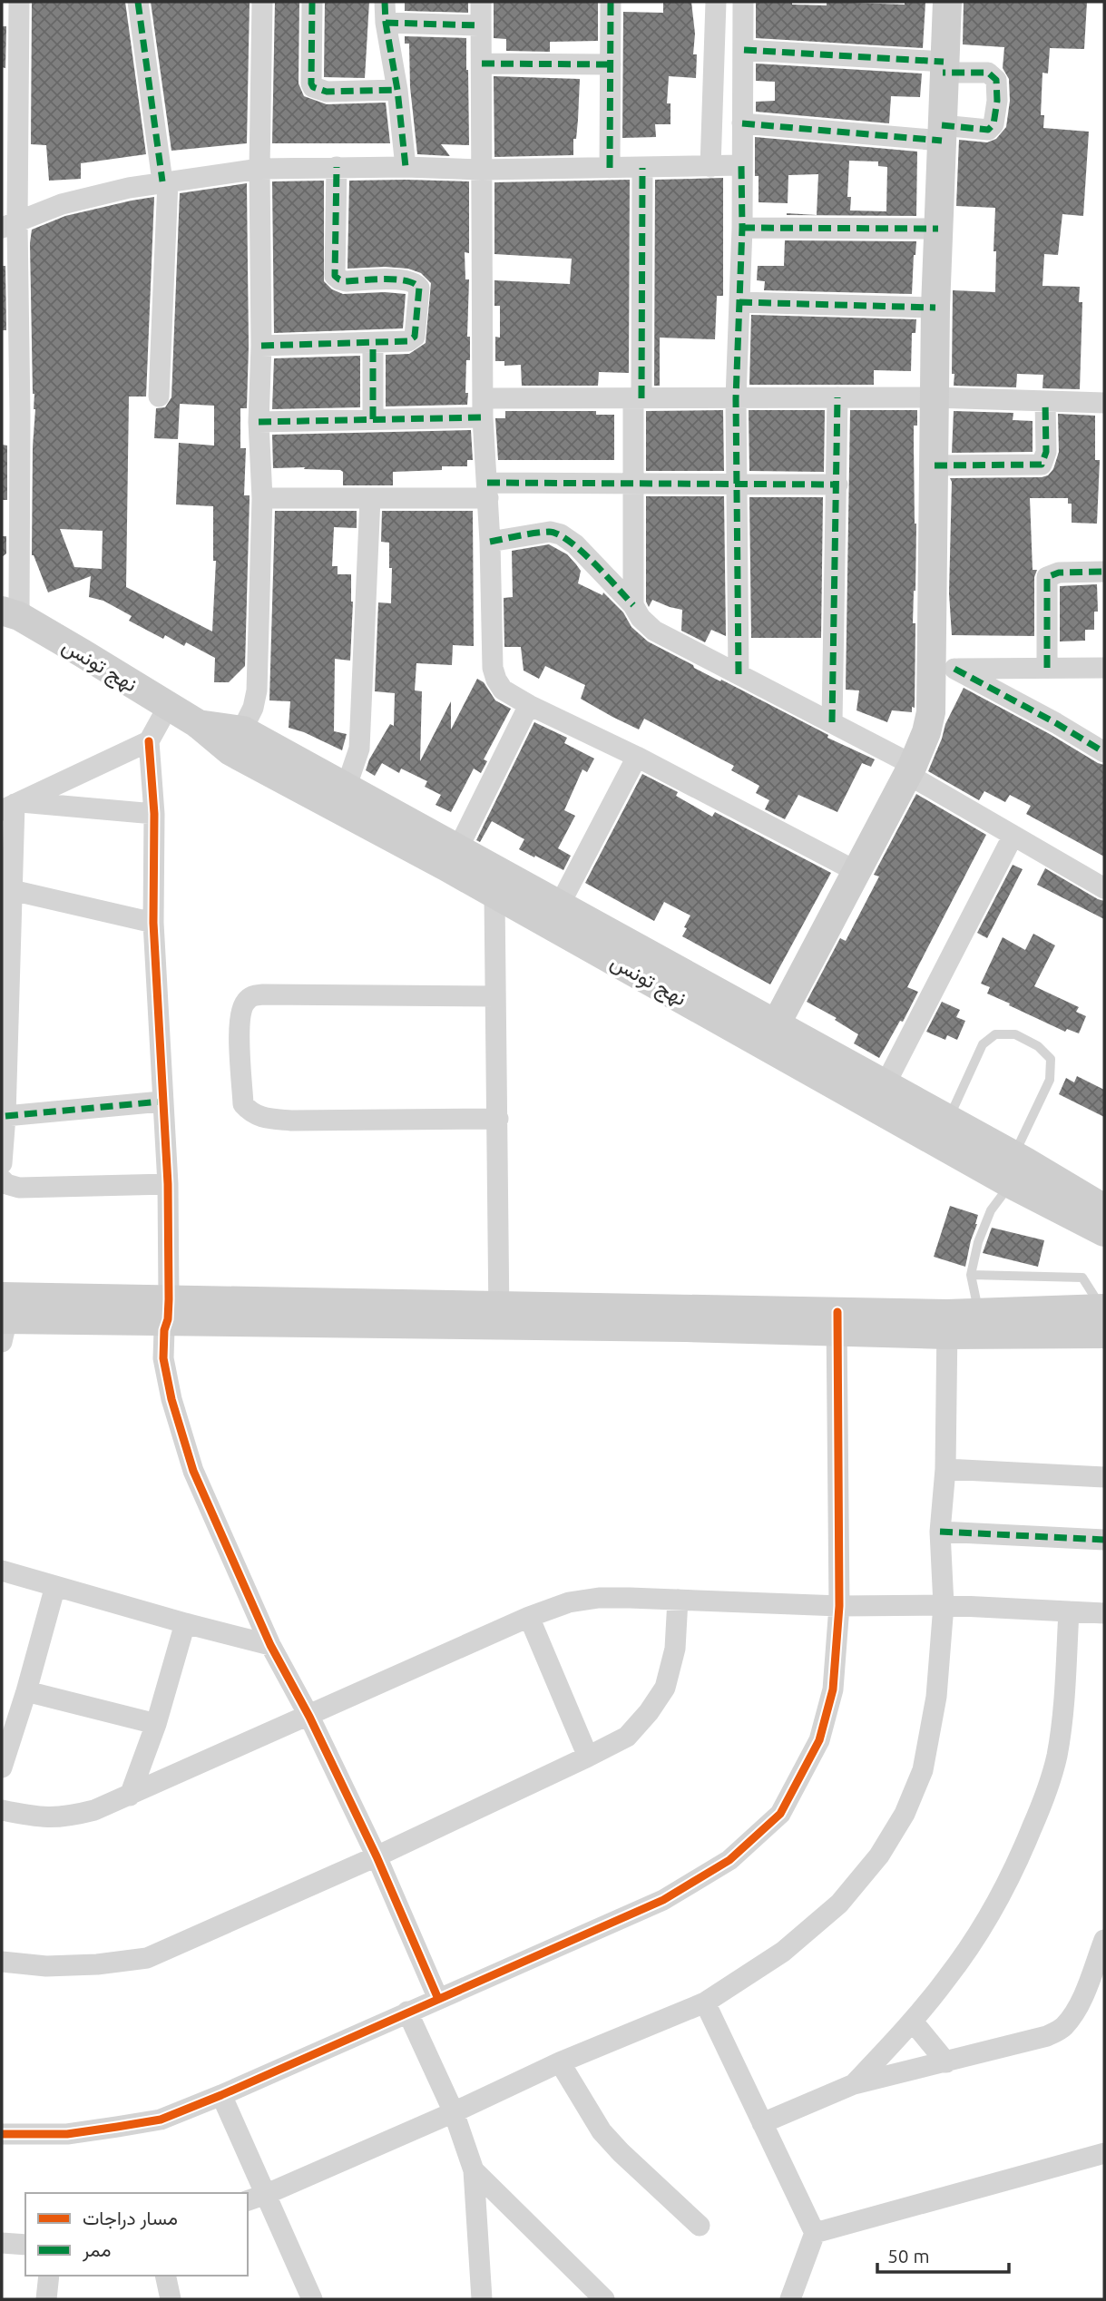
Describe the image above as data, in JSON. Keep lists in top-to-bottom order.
{
  "streets": {
    "street": ["نهج تونس"]
  },
  "legend": ["مسار دراجات", "ممر"],
  "scale_bar": "50 m"
}
